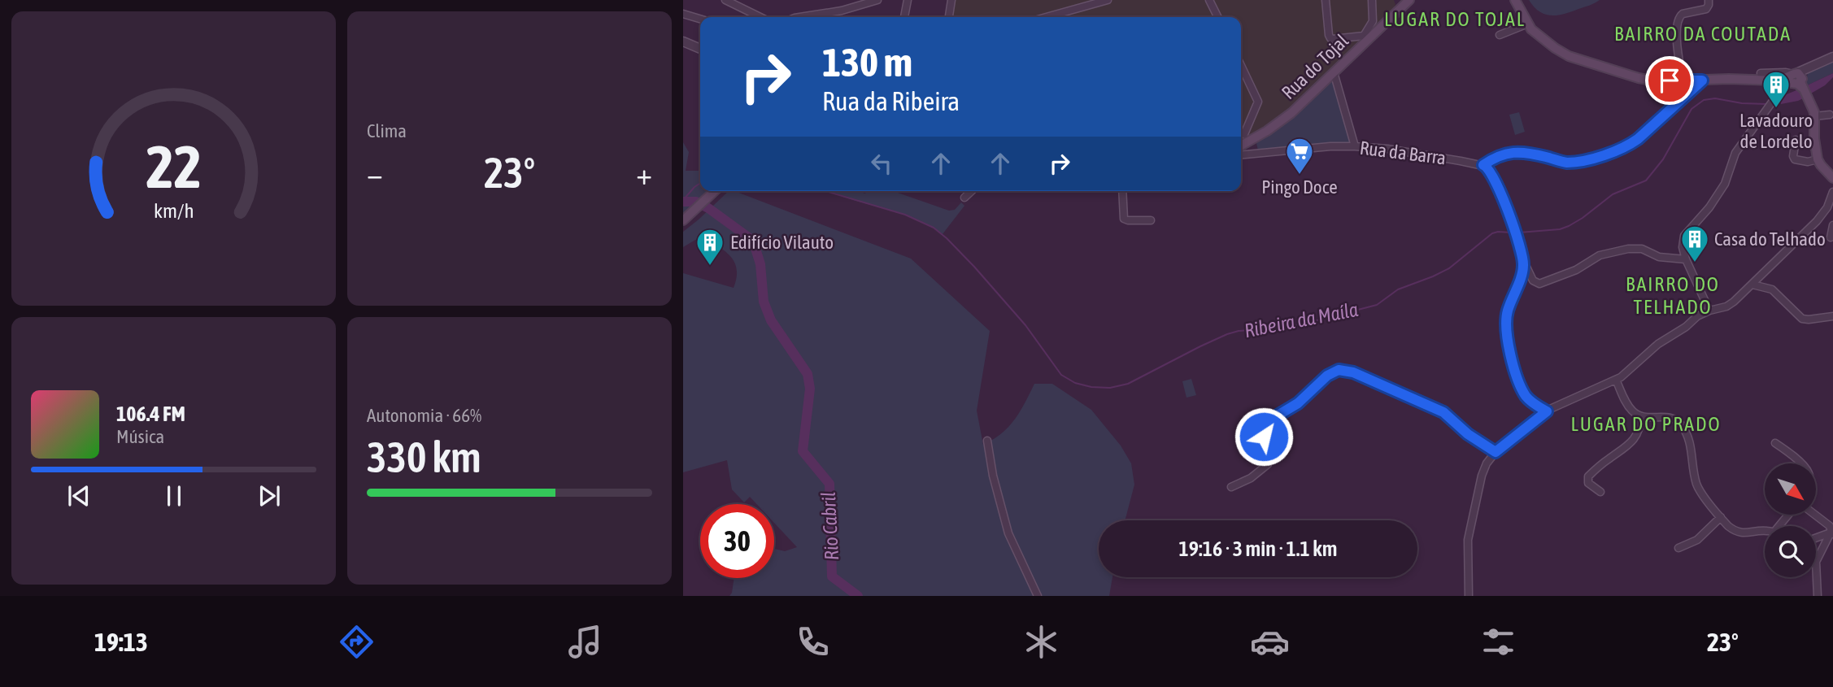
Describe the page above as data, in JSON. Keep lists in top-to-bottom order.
{
  "streets": {
    "main road": ["Rua do Tojal"],
    "street": ["Rua da Barra"]
  },
  "districts": [
    "LUGAR DO TOJAL",
    "BAIRRO DA COUTADA",
    "BAIRRO DO TELHADO",
    "LUGAR DO PRADO"
  ],
  "water": ["Ribeira da Maíla", "Rio Cabril"],
  "places": {
    "building": ["Lavadouro de Lordelo", "Casa do Telhado", "Edifício Vilauto"],
    "supermarket": ["Pingo Doce"]
  },
  "north": "bottom right",
  "page": {
    "tile": [
      "Clima",
      ["Autonomia · 66%", "330 km"]
    ],
    "turn": ["130 m", "Rua da Ribeira"],
    "heat": ["−", "23°", "+"],
    "song": ["106.4 FM", "Música"],
    "limit": "30",
    "trip": "19:16 · 3 min · 1.1 km",
    "tabs": ["19:13", "23°"],
    "gauge": ["22", "km/h"]
  }
}
